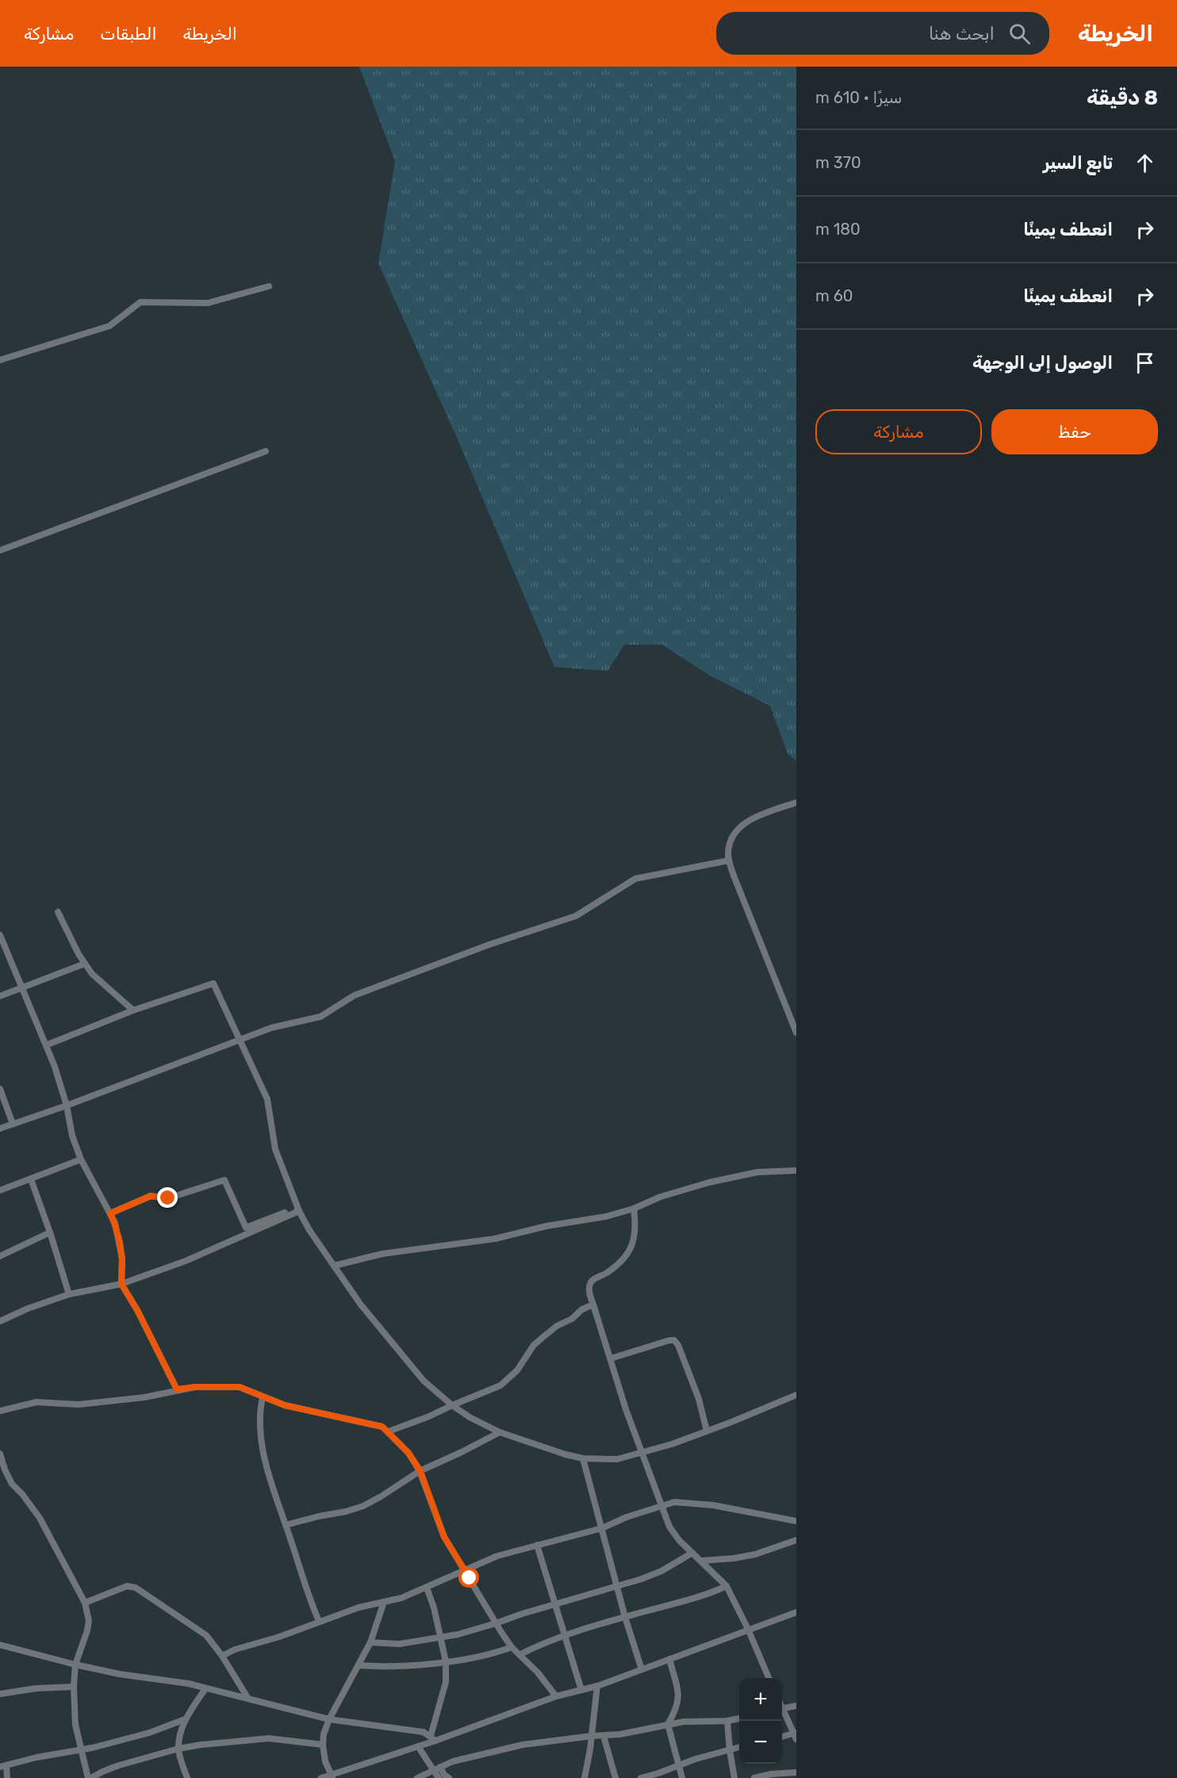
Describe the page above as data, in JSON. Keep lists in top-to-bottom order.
{
  "page": {
    "header": "الخريطة",
    "search": "ابحث هنا",
    "nav": ["الخريطة", "الطبقات", "مشاركة"],
    "heading": ["8 دقيقة", "سيرًا · 610 m"],
    "list": [
      ["تابع السير", "370 m"],
      ["انعطف يمينًا", "180 m"],
      ["انعطف يمينًا", "60 m"],
      "الوصول إلى الوجهة"
    ],
    "buttons": ["حفظ", "مشاركة"],
    "map_buttons": ["+", "−"]
  }
}
